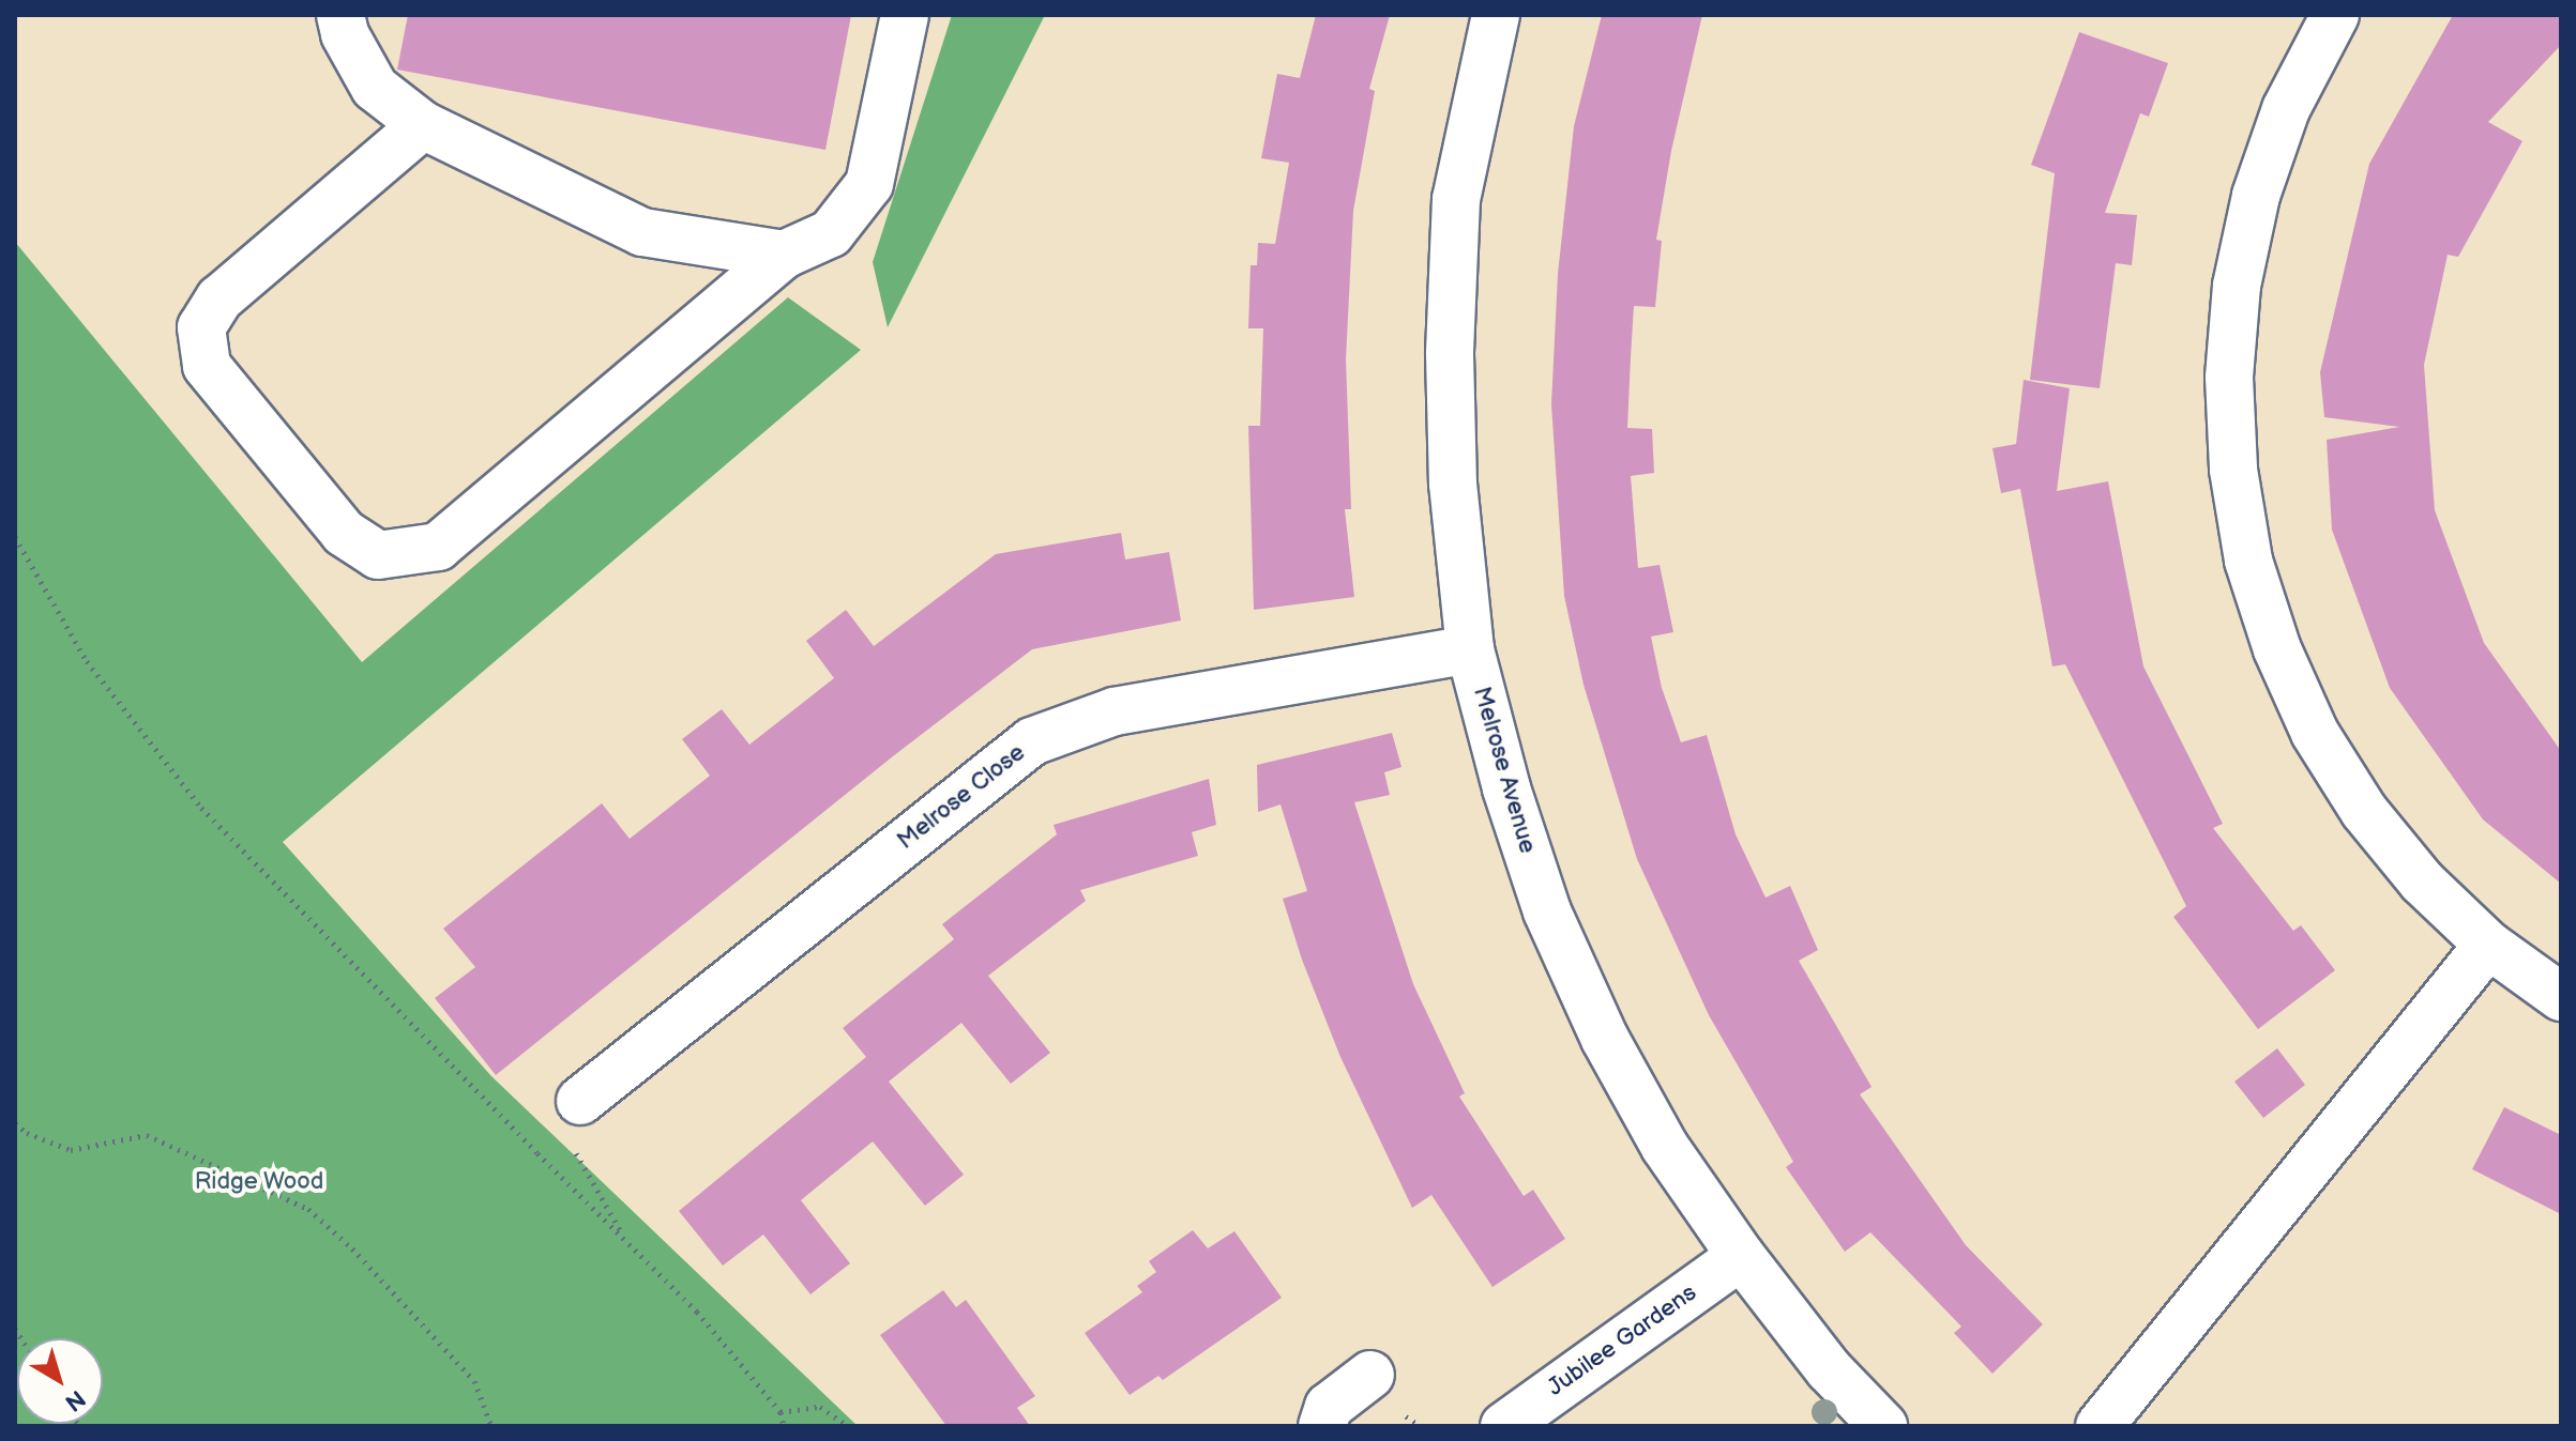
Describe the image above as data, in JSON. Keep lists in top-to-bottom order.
{
  "streets": {
    "street": ["Melrose Avenue", "Melrose Close", "Jubilee Gardens"]
  },
  "crossings": [
    ["Melrose Avenue", "Melrose Close"],
    ["Melrose Avenue", "Jubilee Gardens"]
  ],
  "parks": ["Ridge Wood"],
  "north": "bottom right"
}
